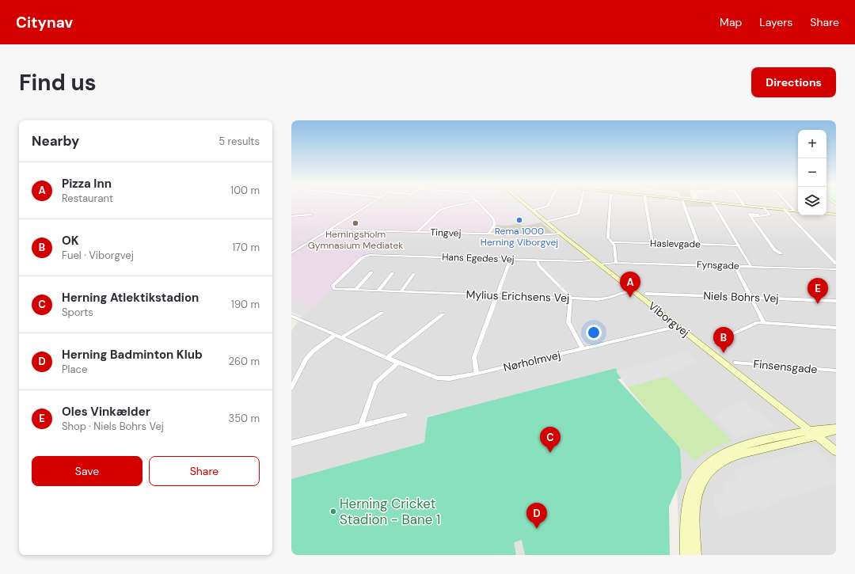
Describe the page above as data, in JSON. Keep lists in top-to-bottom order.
{
  "streets": {
    "street": [
      "Tingvej",
      "Haslevgade",
      "Hans Egedes Vej",
      "Fynsgade",
      "Mylius Erichsens Vej",
      "Niels Bohrs Vej",
      "Viborgvej",
      "Nørholmvej",
      "Finsensgade"
    ]
  },
  "crossings": [
    ["Tingvej", "Viborgvej"],
    ["Hans Egedes Vej", "Mylius Erichsens Vej"],
    ["Hans Egedes Vej", "Viborgvej"],
    ["Fynsgade", "Viborgvej"],
    ["Mylius Erichsens Vej", "Viborgvej"],
    ["Viborgvej", "Nørholmvej"]
  ],
  "places": ["Rema 1000 Herning Viborgvej", "Herningsholm Gymnasium Mediatek", "Herning Cricket Stadion - Bane 1"],
  "page": {
    "header": "Citynav",
    "nav": ["Map", "Layers", "Share"],
    "buttons": [
      "Directions",
      ["Save", "Share"]
    ],
    "title": "Find us",
    "heading": ["Nearby", "5 results"],
    "map_buttons": ["+", "−"],
    "list": [
      {
        "mark": "A",
        "name": "Pizza Inn",
        "note": "Restaurant",
        "value": "100 m"
      },
      {
        "mark": "B",
        "name": "OK",
        "note": "Fuel · Viborgvej",
        "value": "170 m"
      },
      {
        "mark": "C",
        "name": "Herning Atlektikstadion",
        "note": "Sports",
        "value": "190 m"
      },
      {
        "mark": "D",
        "name": "Herning Badminton Klub",
        "note": "Place",
        "value": "260 m"
      },
      {
        "mark": "E",
        "name": "Oles Vinkælder",
        "note": "Shop · Niels Bohrs Vej",
        "value": "350 m"
      }
    ],
    "pins": [
      "A",
      "E",
      "B",
      "C",
      "D"
    ]
  }
}
